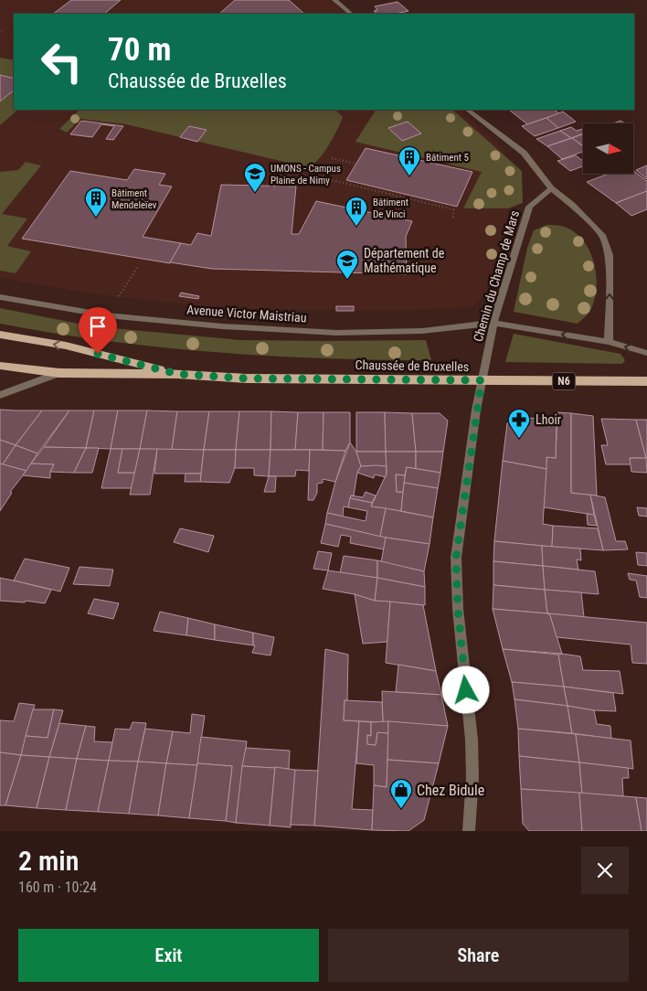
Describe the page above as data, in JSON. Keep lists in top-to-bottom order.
{
  "streets": {
    "main road": ["Chaussée de Bruxelles", "N6"],
    "street": ["Chemin du Champ de Mars", "Avenue Victor Maistriau"]
  },
  "crossings": [
    ["Chemin du Champ de Mars", "Avenue Victor Maistriau"],
    ["Chemin du Champ de Mars", "Chaussée de Bruxelles"],
    ["Chaussée de Bruxelles", "N6"]
  ],
  "places": {
    "building": ["Bâtiment 5", "Bâtiment Mendeleïev", "Bâtiment De Vinci"],
    "school or university": ["UMONS - Campus Plaine de Nimy", "Département de Mathématique"],
    "pharmacy": ["Lhoir"],
    "shop": ["Chez Bidule"]
  },
  "north": "right",
  "page": {
    "turn": ["70 m", "Chaussée de Bruxelles"],
    "heading": ["2 min", "160 m · 10:24"],
    "buttons": ["Exit", "Share"]
  }
}
